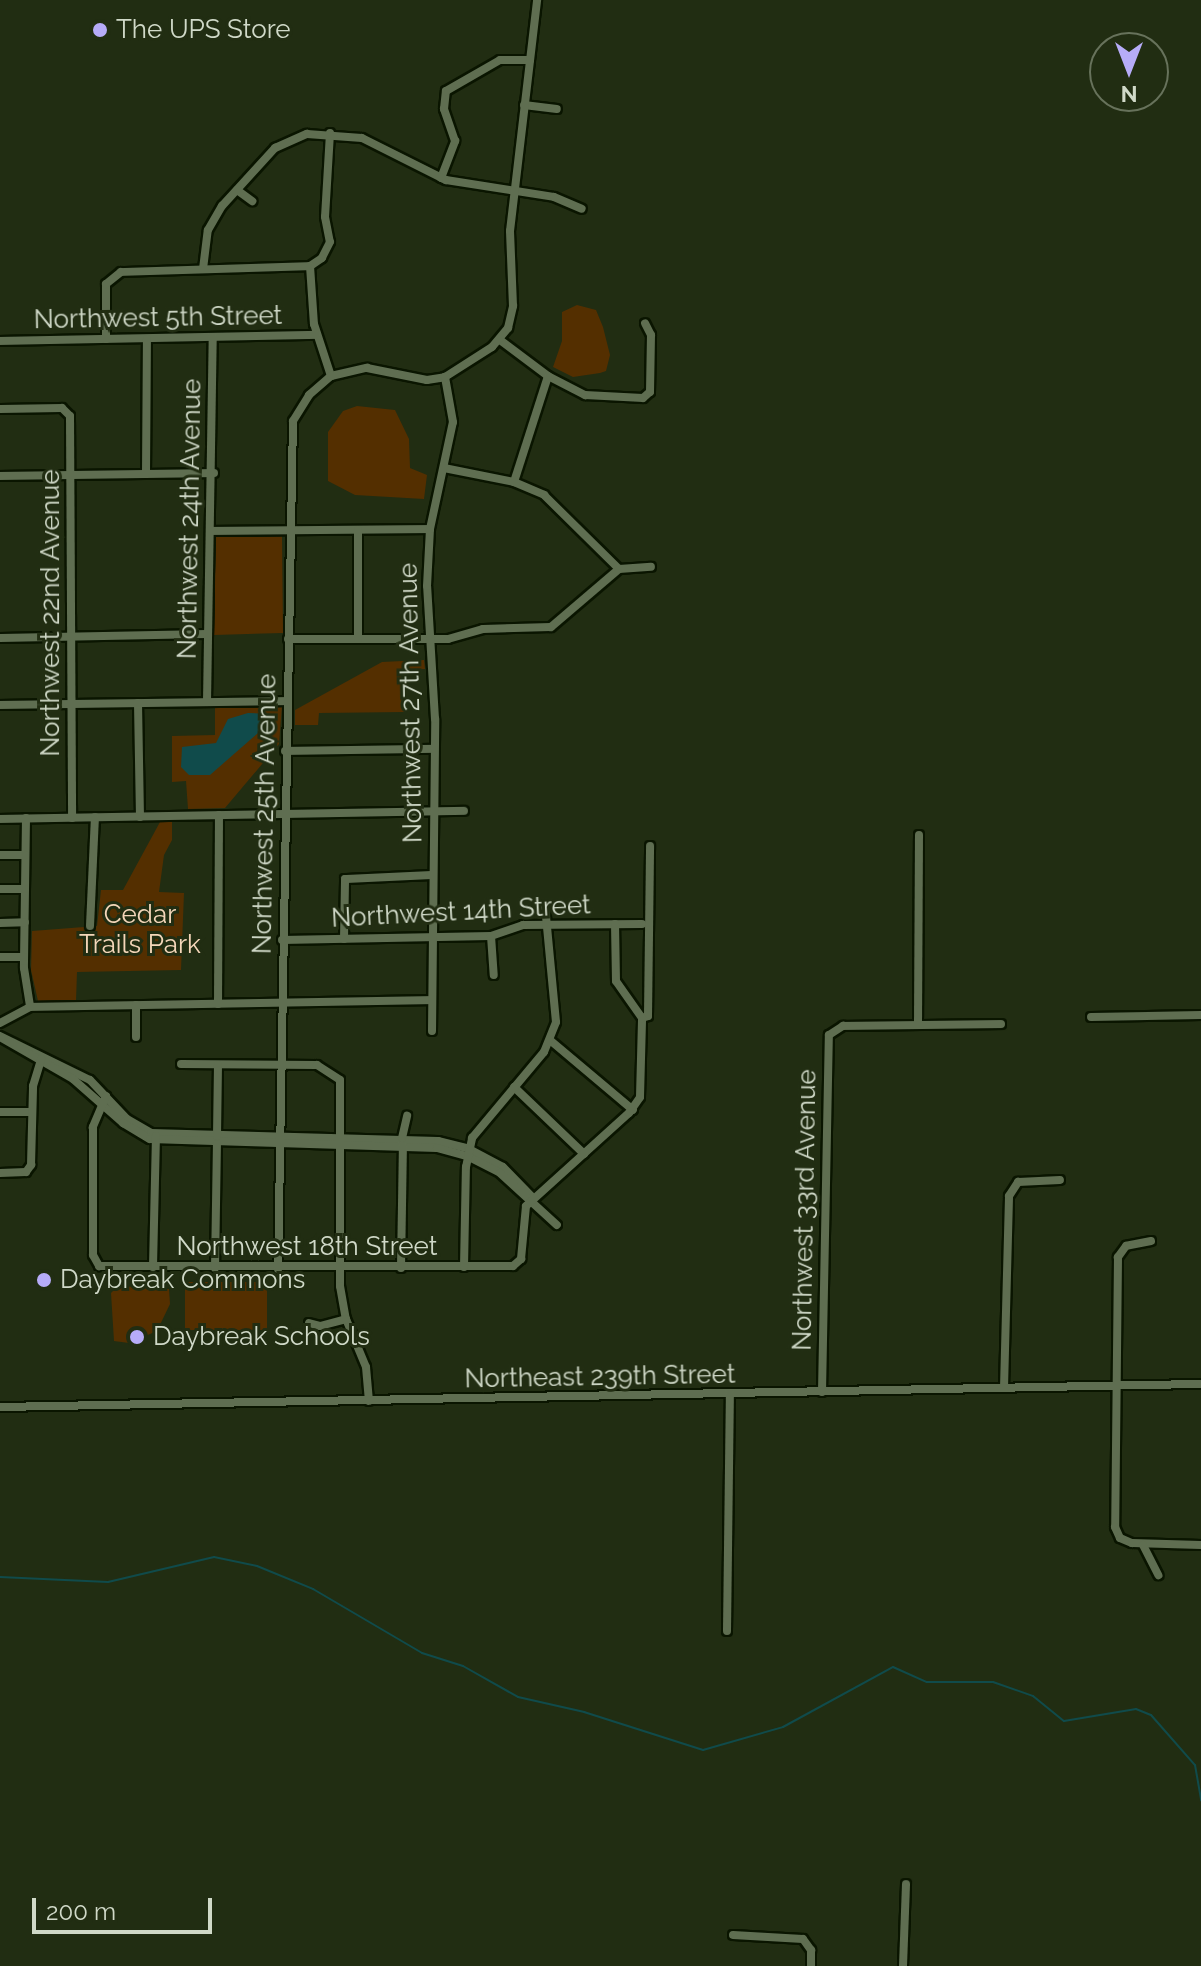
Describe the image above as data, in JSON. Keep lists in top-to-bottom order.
{
  "streets": {
    "street": [
      "Northwest 5th Street",
      "Northwest 24th Avenue",
      "Northwest 22nd Avenue",
      "Northwest 27th Avenue",
      "Northwest 25th Avenue",
      "Northwest 14th Street",
      "Northwest 33rd Avenue",
      "Northwest 18th Street",
      "Northeast 239th Street"
    ]
  },
  "crossings": [
    ["Northwest 5th Street", "Northwest 24th Avenue"],
    ["Northwest 27th Avenue", "Northwest 14th Street"],
    ["Northwest 25th Avenue", "Northwest 14th Street"],
    ["Northwest 25th Avenue", "Northwest 18th Street"],
    ["Northwest 33rd Avenue", "Northeast 239th Street"]
  ],
  "parks": ["Cedar Trails Park"],
  "places": ["The UPS Store", "Daybreak Commons", "Daybreak Schools"],
  "scale_bar": "200 m",
  "north": "bottom"
}
